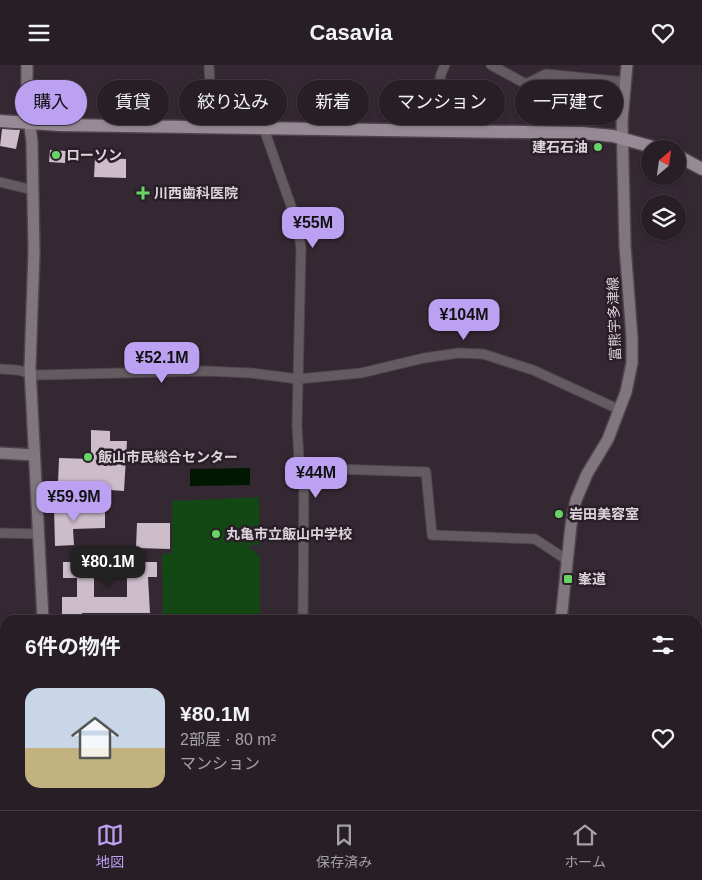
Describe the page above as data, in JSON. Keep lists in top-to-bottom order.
{
  "streets": {
    "street": ["富熊宇多津線"]
  },
  "places": {
    "other": [
      "建石石油",
      "ローソン",
      "飯山市民総合センター",
      "岩田美容室",
      "丸亀市立飯山中学校"
    ],
    "health": ["川西歯科医院"],
    "transit": ["峯道"]
  },
  "north": "top right",
  "page": {
    "header": "Casavia",
    "chip": [
      "購入",
      "賃貸",
      "絞り込み",
      "新着",
      "マンション",
      "一戸建て"
    ],
    "price": [
      "¥55M",
      "¥104M",
      "¥52.1M",
      "¥44M",
      "¥59.9M",
      "¥80.1M"
    ],
    "heading": "6件の物件",
    "list": [
      {
        "name": "¥80.1M",
        "note": "2部屋 · 80 m² · マンション"
      }
    ],
    "tabs": ["地図", "保存済み", "ホーム"]
  }
}
